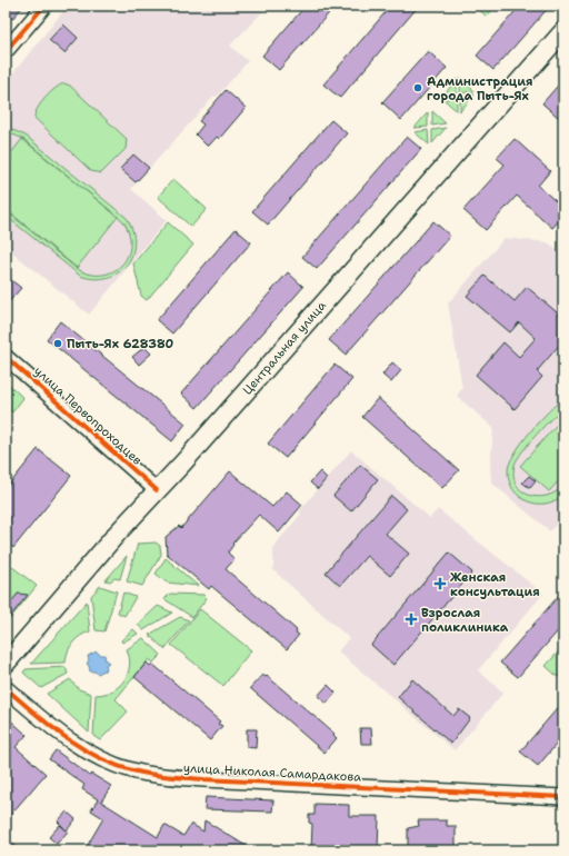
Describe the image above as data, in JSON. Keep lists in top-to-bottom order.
{
  "streets": {
    "main road": ["Центральная улица"],
    "street": ["улица Первопроходцев", "улица Николая Самардакова"]
  },
  "crossings": [
    ["Центральная улица", "улица Первопроходцев"]
  ],
  "places": {
    "other": ["Администрация города Пыть-Ях", "Пыть-Ях 628380"],
    "health": ["Женская консультация", "Взрослая поликлиника"]
  }
}
